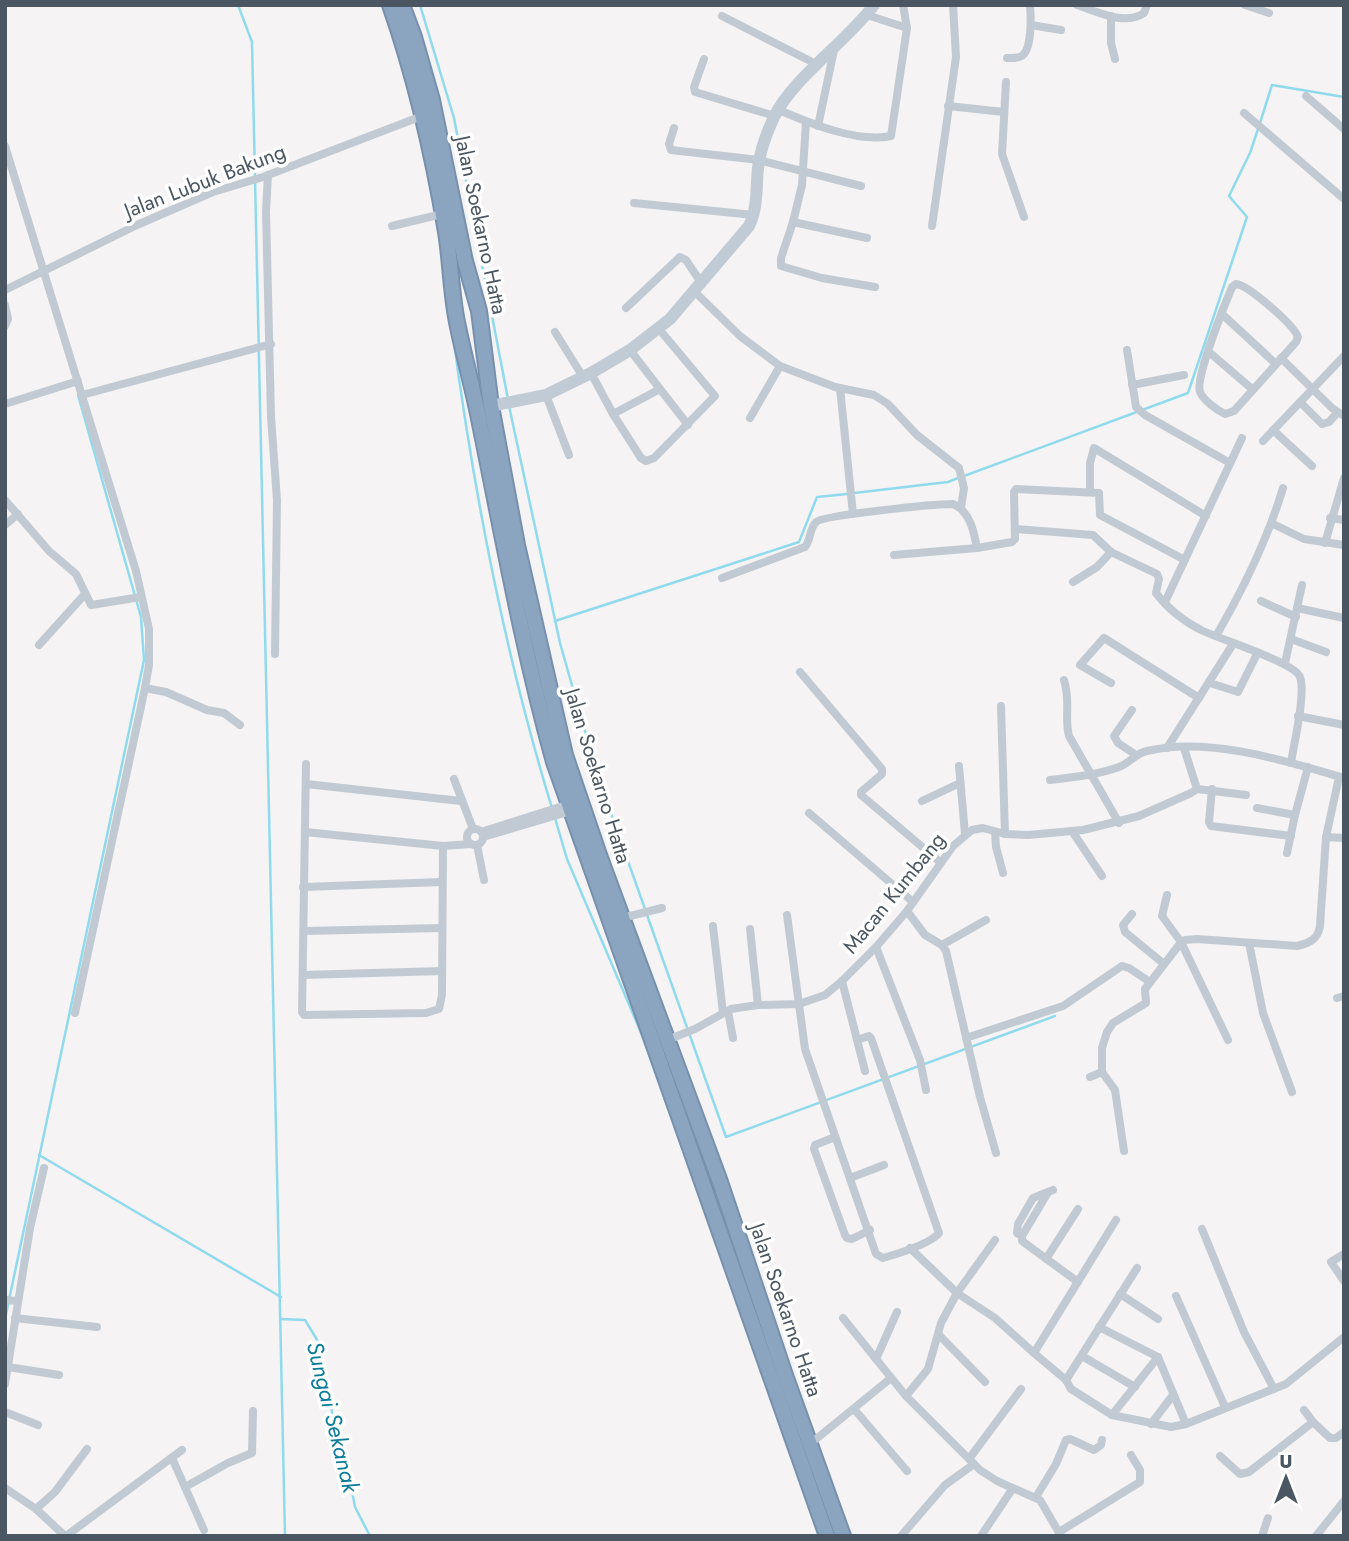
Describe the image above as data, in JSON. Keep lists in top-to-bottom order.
{
  "streets": {
    "highway": ["Jalan Soekarno Hatta"],
    "street": ["Jalan Lubuk Bakung", "Macan Kumbang"]
  },
  "crossings": [
    ["Jalan Lubuk Bakung", "Jalan Soekarno Hatta"],
    ["Jalan Soekarno Hatta", "Macan Kumbang"]
  ],
  "water": ["Sungai Sekanak"],
  "north": "top"
}
